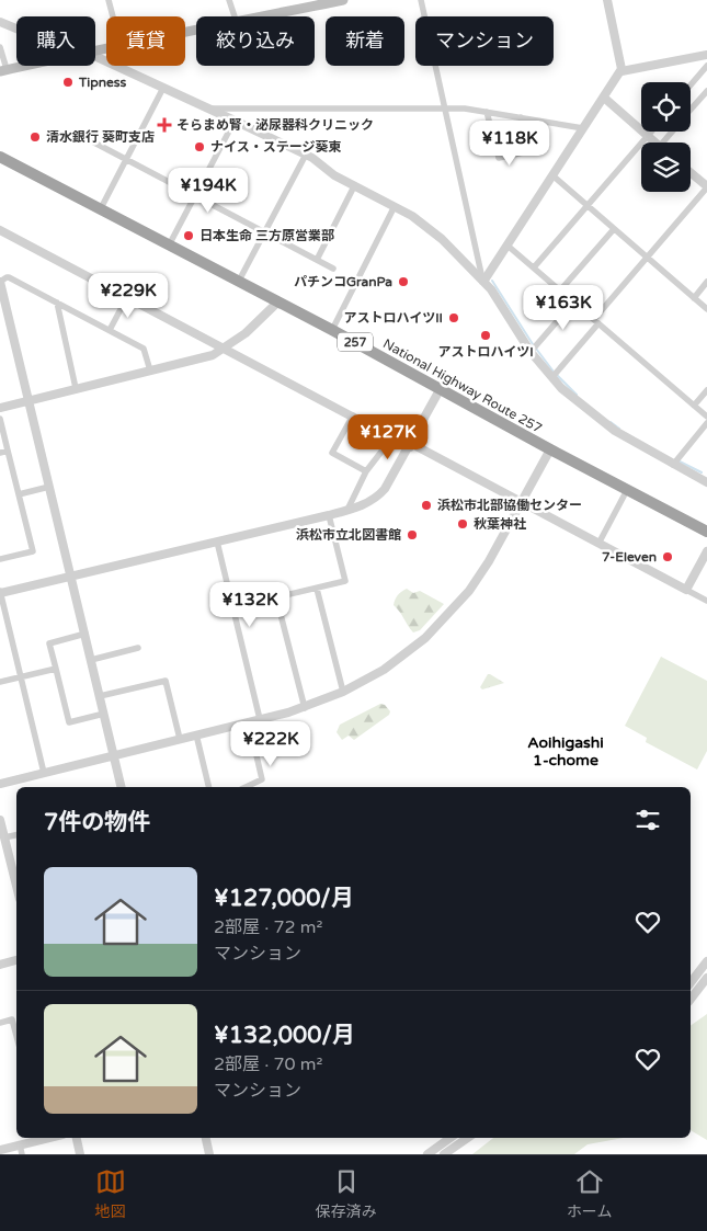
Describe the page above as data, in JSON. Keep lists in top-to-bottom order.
{
  "streets": {
    "highway": ["257", "National Highway Route 257"]
  },
  "districts": ["Aoihigashi 1-chome"],
  "places": {
    "other": [
      "Tipness",
      "清水銀行 葵町支店",
      "ナイス・ステージ葵東",
      "日本生命 三方原営業部",
      "パチンコGranPa",
      "アストロハイツII",
      "アストロハイツI",
      "浜松市北部協働センター",
      "秋葉神社",
      "浜松市立北図書館",
      "7-Eleven"
    ],
    "health": ["そらまめ腎・泌尿器科クリニック"]
  },
  "page": {
    "chip": [
      "購入",
      "賃貸",
      "絞り込み",
      "新着",
      "マンション"
    ],
    "price": [
      "¥118K",
      "¥194K",
      "¥229K",
      "¥163K",
      "¥127K",
      "¥132K",
      "¥222K"
    ],
    "heading": "7件の物件",
    "list": [
      {
        "name": "¥127,000/月",
        "note": "2部屋 · 72 m² · マンション"
      },
      {
        "name": "¥132,000/月",
        "note": "2部屋 · 70 m² · マンション"
      }
    ],
    "tabs": ["地図", "保存済み", "ホーム"]
  }
}
